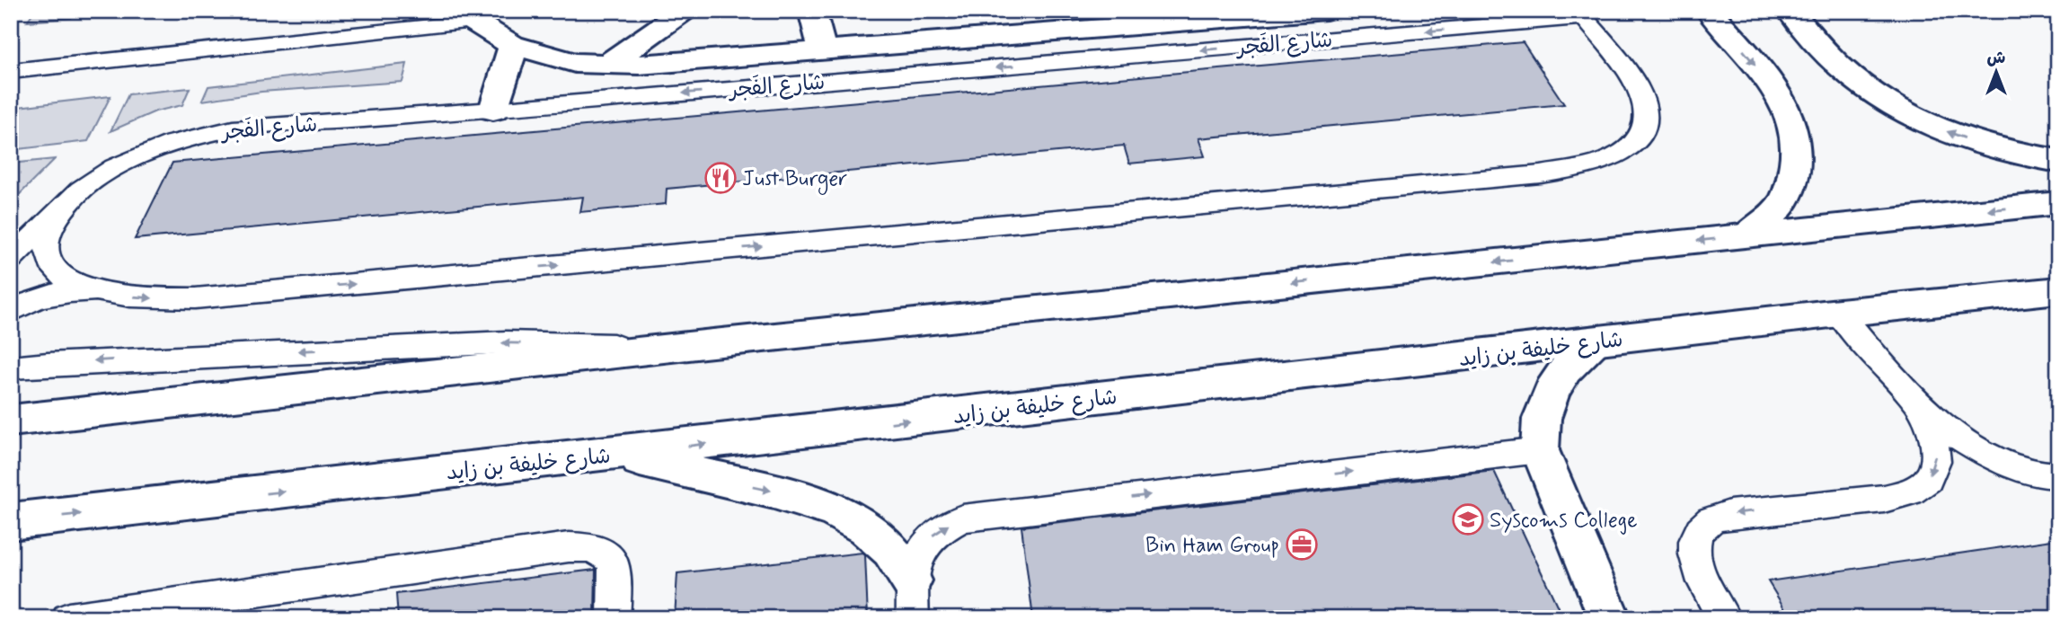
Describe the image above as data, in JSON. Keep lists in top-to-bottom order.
{
  "streets": {
    "main road": ["شارع خليفة بن زايد"],
    "lane": ["شارع الفَجر"]
  },
  "one_way": ["شارع الفَجر"],
  "places": {
    "restaurant": ["Just Burger"],
    "school or university": ["Syscoms College"],
    "office": ["Bin Ham Group"]
  },
  "north": "top"
}
